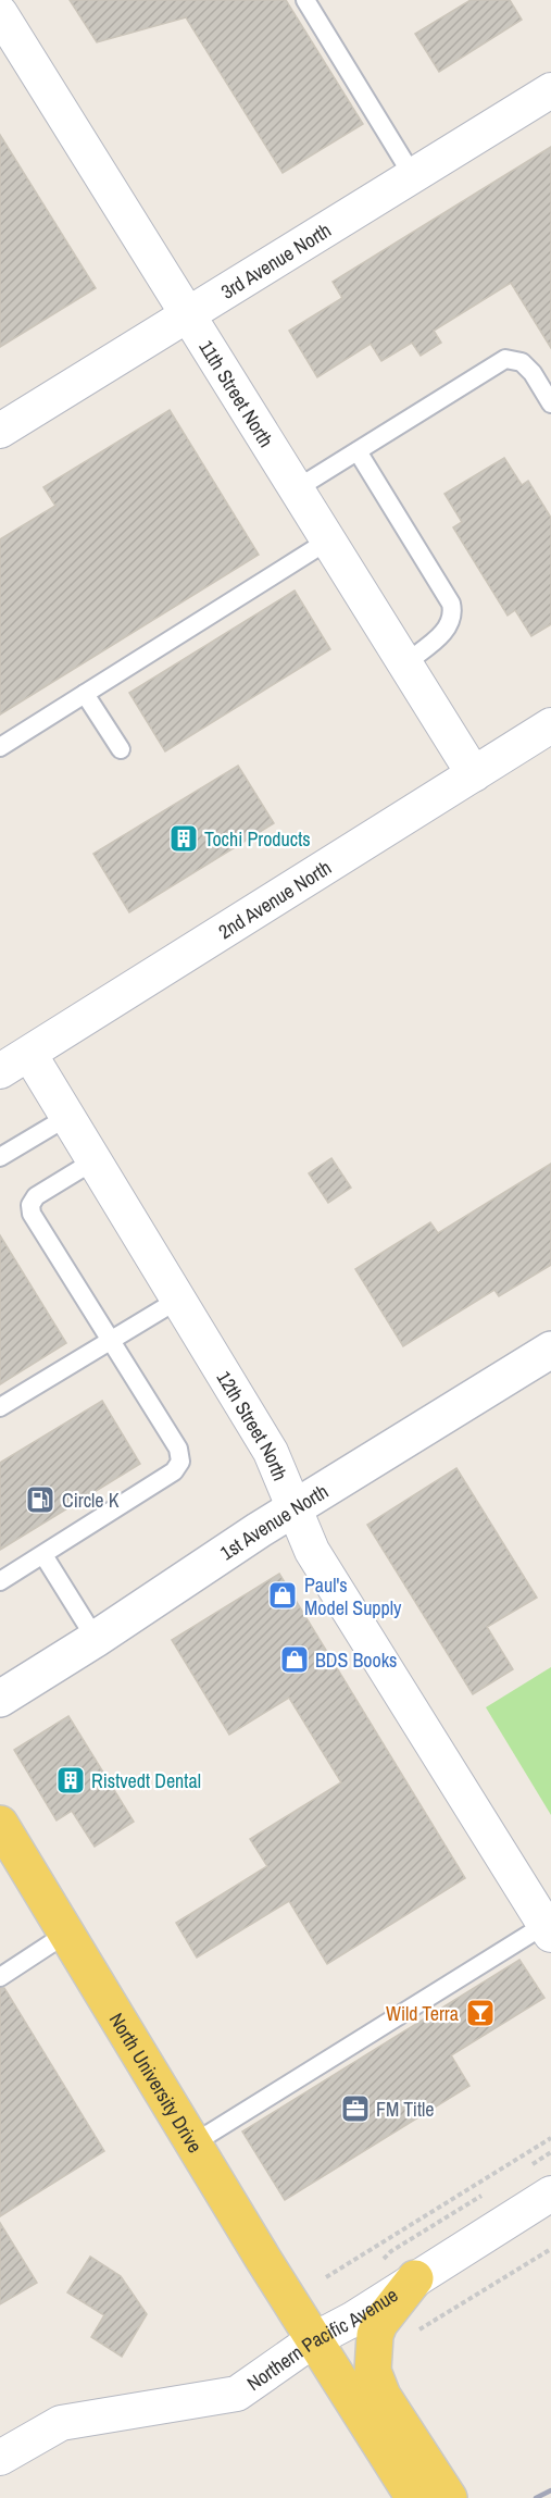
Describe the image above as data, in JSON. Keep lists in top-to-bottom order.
{
  "streets": {
    "main road": ["North University Drive"],
    "street": [
      "3rd Avenue North",
      "11th Street North",
      "2nd Avenue North",
      "12th Street North",
      "1st Avenue North",
      "Northern Pacific Avenue"
    ]
  },
  "crossings": [
    ["3rd Avenue North", "11th Street North"],
    ["11th Street North", "2nd Avenue North"],
    ["2nd Avenue North", "12th Street North"],
    ["12th Street North", "1st Avenue North"],
    ["North University Drive", "Northern Pacific Avenue"]
  ],
  "places": {
    "building": ["Tochi Products", "Ristvedt Dental"],
    "fuel station": ["Circle K"],
    "shop": ["Paul's Model Supply", "BDS Books"],
    "bar": ["Wild Terra"],
    "office": ["FM Title"]
  }
}
